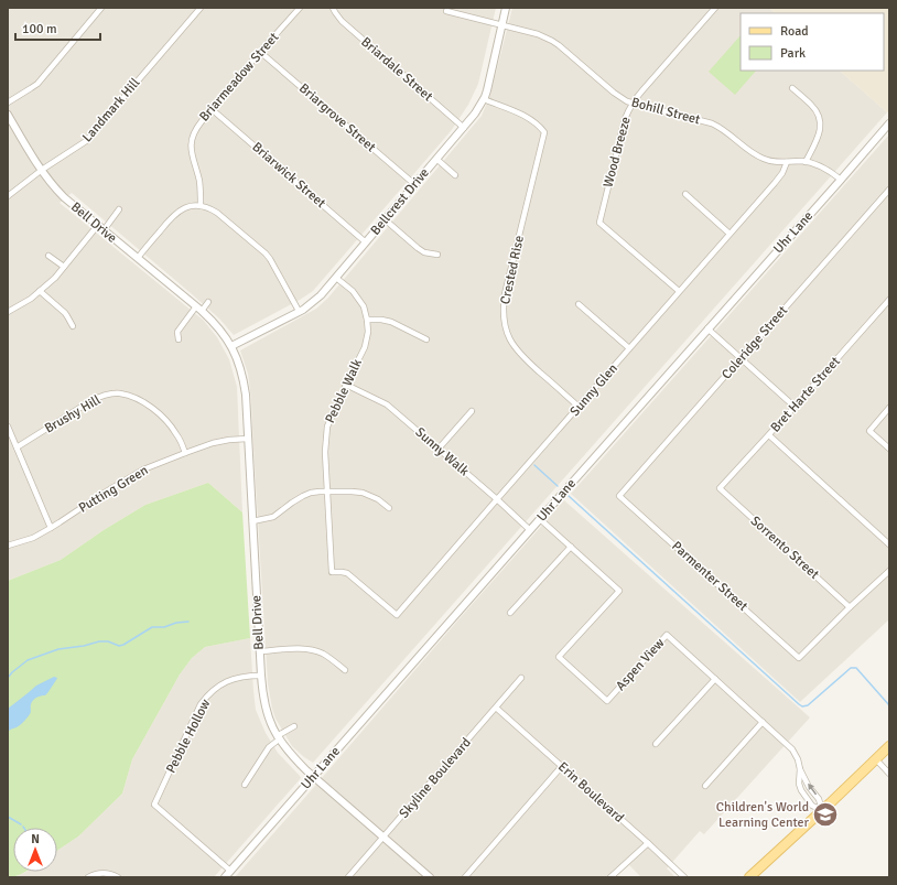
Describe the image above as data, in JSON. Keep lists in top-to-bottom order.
{
  "streets": {
    "street": [
      "Briardale Street",
      "Briarmeadow Street",
      "Landmark Hill",
      "Bohill Street",
      "Briargrove Street",
      "Wood Breeze",
      "Briarwick Street",
      "Bellcrest Drive",
      "Bell Drive",
      "Uhr Lane",
      "Crested Rise",
      "Coleridge Street",
      "Sunny Glen",
      "Pebble Walk",
      "Bret Harte Street",
      "Brushy Hill",
      "Sunny Walk",
      "Putting Green",
      "Sorrento Street",
      "Parmenter Street",
      "Aspen View",
      "Pebble Hollow",
      "Skyline Boulevard",
      "Erin Boulevard"
    ]
  },
  "crossings": [
    ["Briardale Street", "Bellcrest Drive"],
    ["Briarmeadow Street", "Briargrove Street"],
    ["Briarmeadow Street", "Briarwick Street"],
    ["Landmark Hill", "Bell Drive"],
    ["Bohill Street", "Wood Breeze"],
    ["Bohill Street", "Bellcrest Drive"],
    ["Bohill Street", "Uhr Lane"],
    ["Bohill Street", "Sunny Glen"],
    ["Briargrove Street", "Bellcrest Drive"],
    ["Wood Breeze", "Sunny Glen"],
    ["Briarwick Street", "Bellcrest Drive"],
    ["Bellcrest Drive", "Bell Drive"],
    ["Bellcrest Drive", "Crested Rise"],
    ["Bellcrest Drive", "Pebble Walk"],
    ["Bell Drive", "Uhr Lane"],
    ["Bell Drive", "Putting Green"],
    ["Bell Drive", "Pebble Hollow"],
    ["Bell Drive", "Skyline Boulevard"],
    ["Uhr Lane", "Sunny Walk"],
    ["Uhr Lane", "Aspen View"],
    ["Uhr Lane", "Pebble Hollow"],
    ["Crested Rise", "Sunny Glen"],
    ["Coleridge Street", "Parmenter Street"],
    ["Sunny Glen", "Pebble Walk"],
    ["Sunny Glen", "Sunny Walk"],
    ["Pebble Walk", "Sunny Walk"],
    ["Bret Harte Street", "Sorrento Street"],
    ["Brushy Hill", "Putting Green"],
    ["Sorrento Street", "Parmenter Street"],
    ["Skyline Boulevard", "Erin Boulevard"]
  ],
  "places": {
    "school or university": ["Children's World Learning Center"]
  },
  "legend": ["Road", "Park"],
  "scale_bar": "100 m",
  "north": "top"
}
